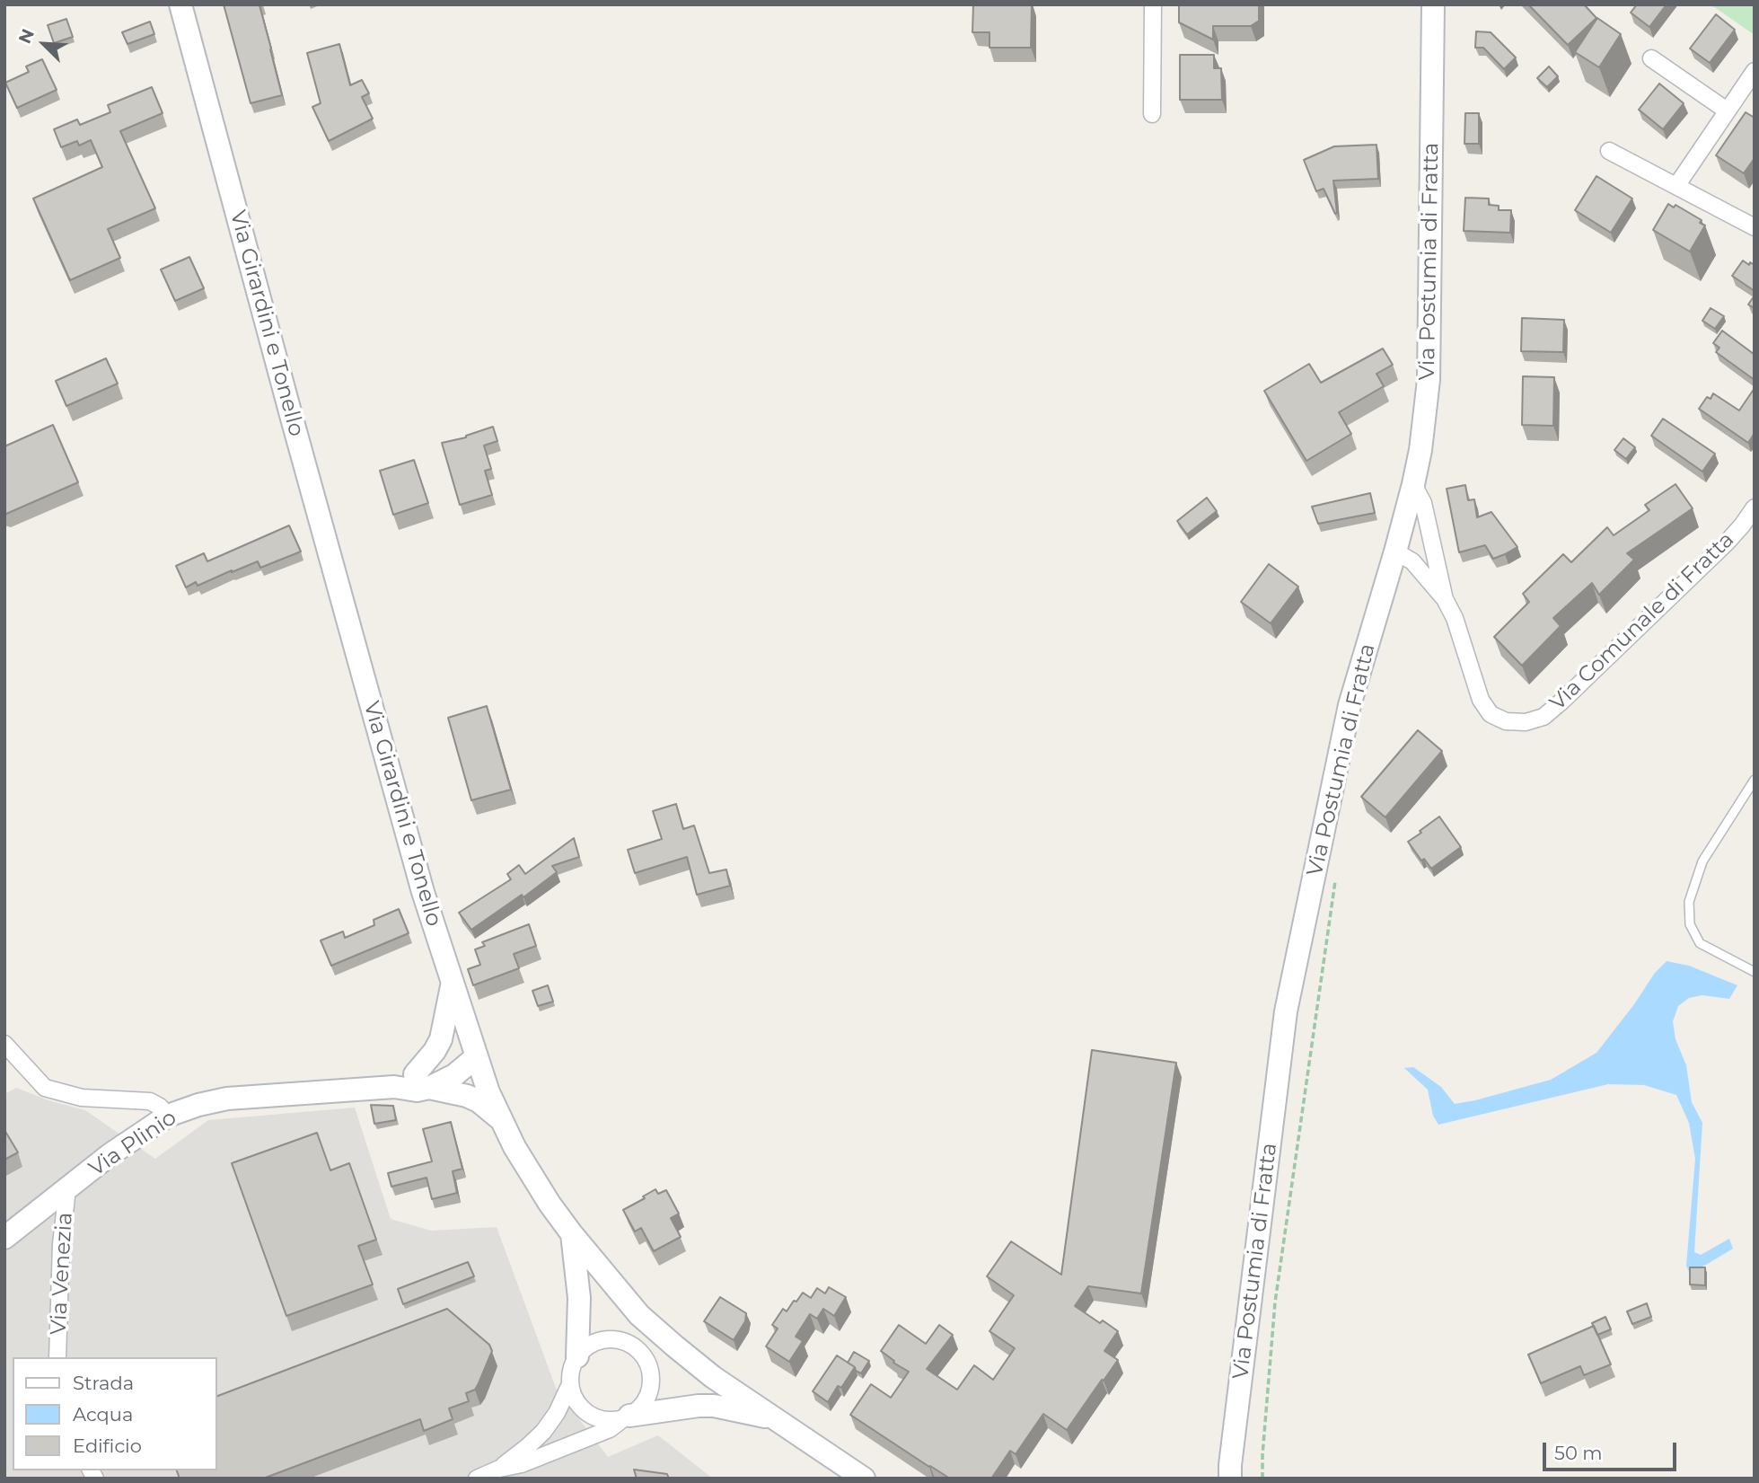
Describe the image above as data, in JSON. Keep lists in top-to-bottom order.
{
  "streets": {
    "main road": ["Via Postumia di Fratta", "Via Girardini e Tonello", "Via Plinio"],
    "street": ["Via Comunale di Fratta", "Via Venezia"]
  },
  "crossings": [
    ["Via Postumia di Fratta", "Via Comunale di Fratta"],
    ["Via Girardini e Tonello", "Via Plinio"],
    ["Via Plinio", "Via Venezia"]
  ],
  "legend": ["Strada", "Acqua", "Edificio"],
  "scale_bar": "50 m",
  "north": "top left"
}
